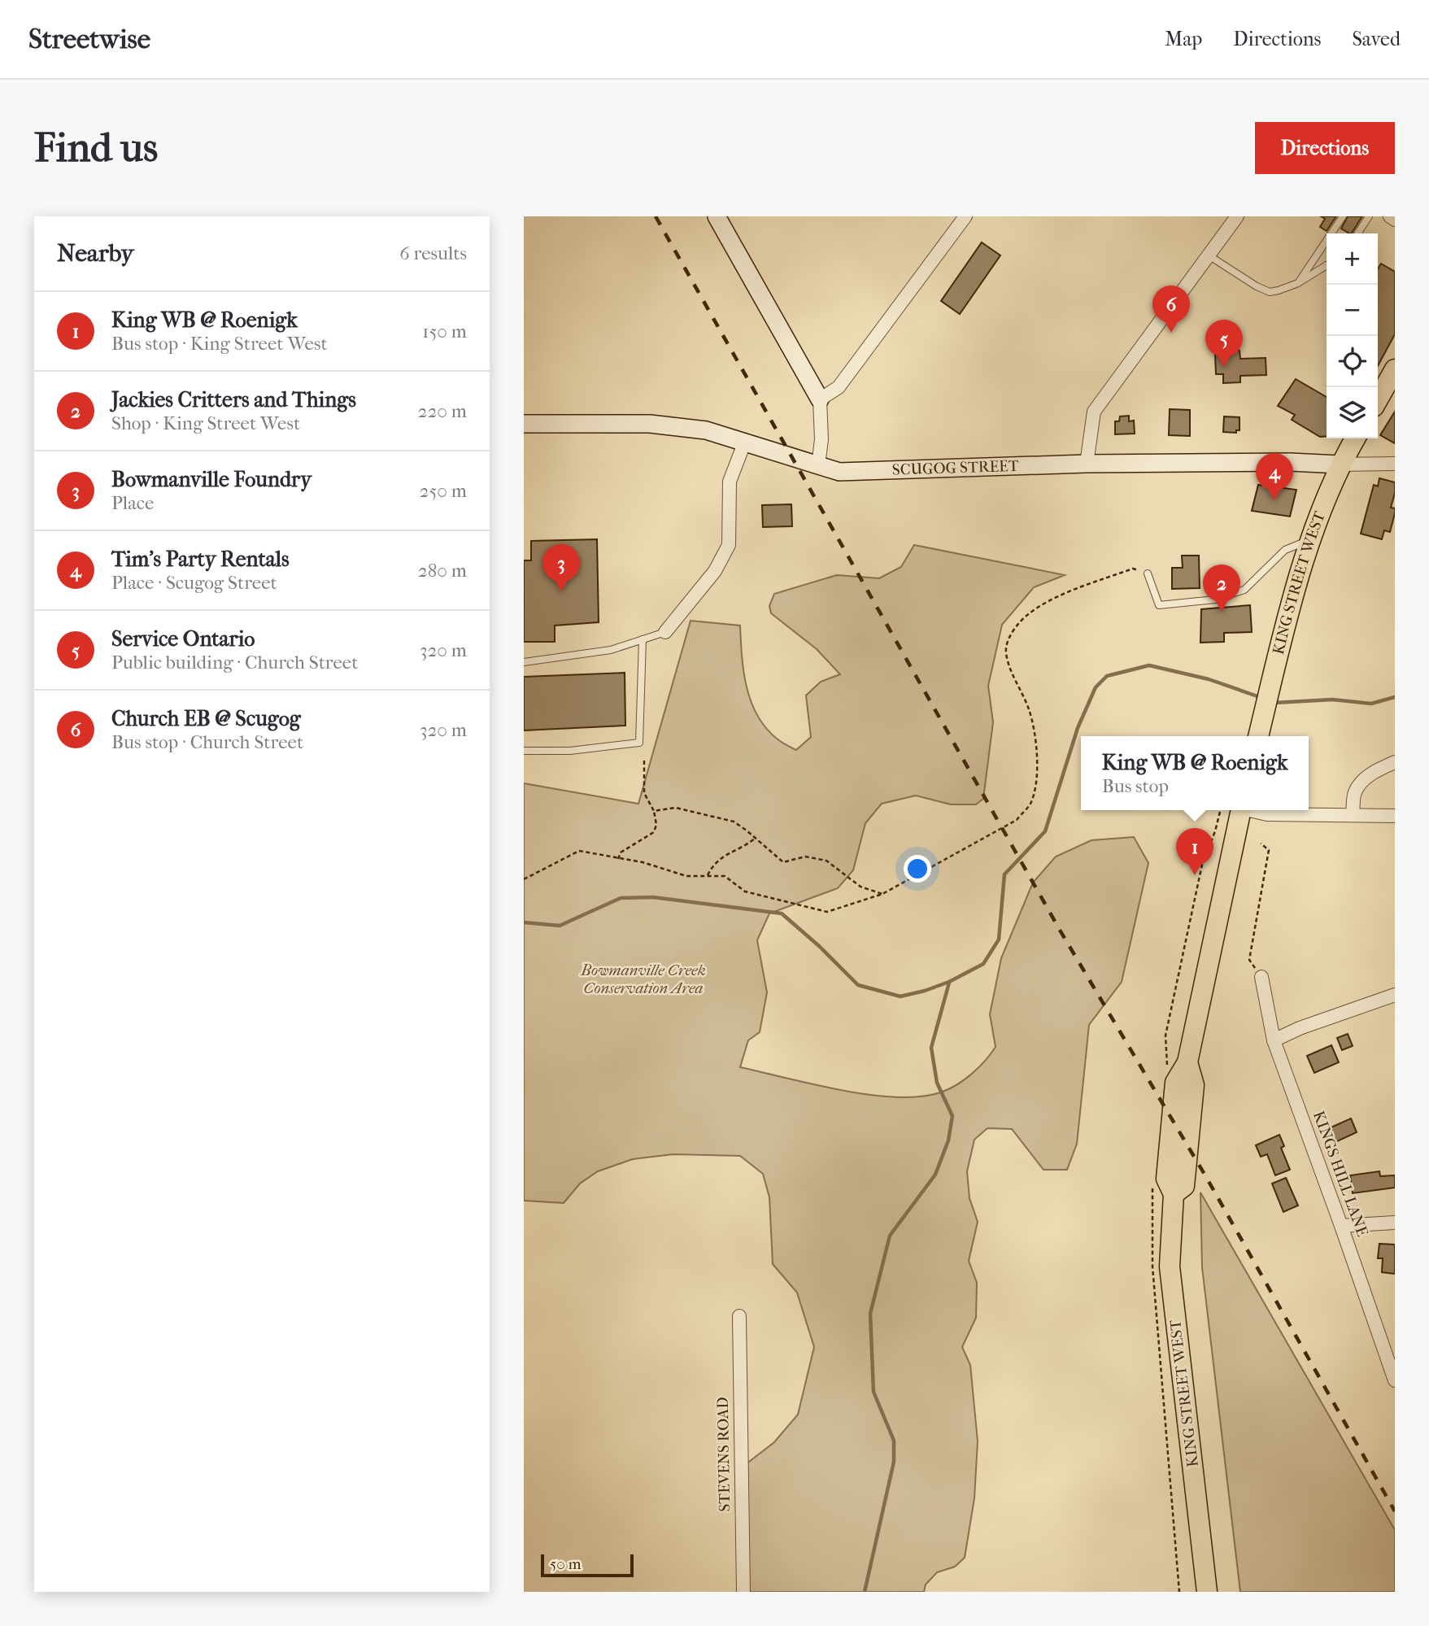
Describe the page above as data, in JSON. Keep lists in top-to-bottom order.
{
  "streets": {
    "main road": ["KING STREET WEST"],
    "street": ["SCUGOG STREET", "KINGS HILL LANE", "STEVENS ROAD"]
  },
  "crossings": [
    ["SCUGOG STREET", "KING STREET WEST"]
  ],
  "parks": ["Bowmanville Creek Conservation Area"],
  "scale_bar": "50 m",
  "page": {
    "header": "Streetwise",
    "nav": ["Map", "Directions", "Saved"],
    "buttons": "Directions",
    "title": "Find us",
    "heading": ["Nearby", "6 results"],
    "map_buttons": ["+", "−"],
    "pins": [
      "6",
      "5",
      "4",
      "3",
      "2",
      "1"
    ],
    "list": [
      {
        "mark": "1",
        "name": "King WB @ Roenigk",
        "note": "Bus stop · King Street West",
        "value": "150 m"
      },
      {
        "mark": "2",
        "name": "Jackies Critters and Things",
        "note": "Shop · King Street West",
        "value": "220 m"
      },
      {
        "mark": "3",
        "name": "Bowmanville Foundry",
        "note": "Place",
        "value": "250 m"
      },
      {
        "mark": "4",
        "name": "Tim's Party Rentals",
        "note": "Place · Scugog Street",
        "value": "280 m"
      },
      {
        "mark": "5",
        "name": "Service Ontario",
        "note": "Public building · Church Street",
        "value": "320 m"
      },
      {
        "mark": "6",
        "name": "Church EB @ Scugog",
        "note": "Bus stop · Church Street",
        "value": "320 m"
      }
    ],
    "popup": ["King WB @ Roenigk", "Bus stop"],
    "scale": "50 m"
  }
}
